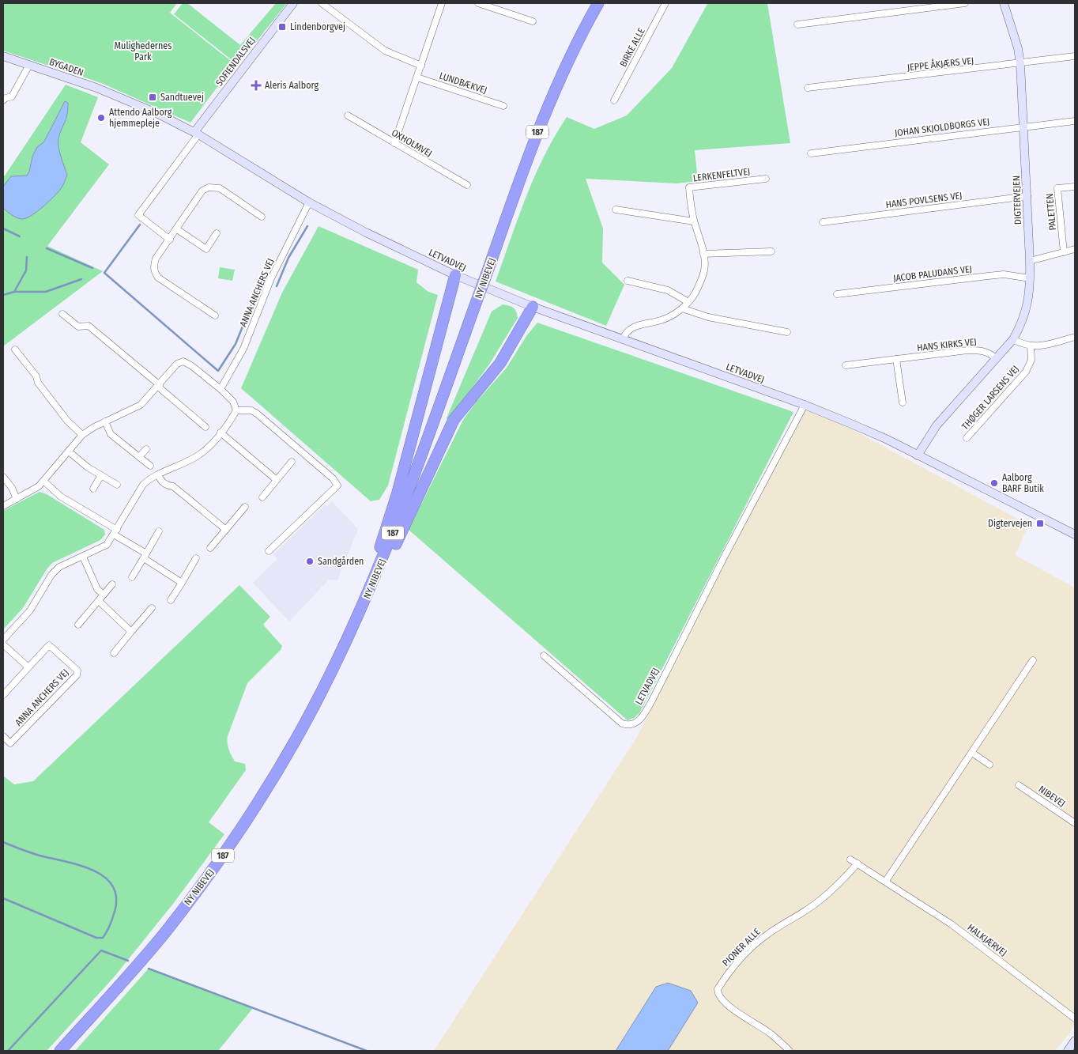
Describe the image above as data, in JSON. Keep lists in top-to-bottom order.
{
  "streets": {
    "highway": ["187", "NY NIBEVEJ"],
    "street": [
      "BIRKE ALLE",
      "SOFIENDALSVEJ",
      "JEPPE ÅKJÆRS VEJ",
      "BYGADEN",
      "LUNDBÆKVEJ",
      "JOHAN SKJOLDBORGS VEJ",
      "OXHOLMVEJ",
      "LERKENFELTVEJ",
      "HANS POVLSENS VEJ",
      "DIGTERVEJEN",
      "PALETTEN",
      "LETVADVEJ",
      "JACOB PALUDANS VEJ",
      "ANNA ANCHERS VEJ",
      "HANS KIRKS VEJ",
      "THØGER LARSENS VEJ",
      "NIBEVEJ",
      "HALKJÆRVEJ",
      "PIONER ALLE"
    ]
  },
  "crossings": [
    ["SOFIENDALSVEJ", "LETVADVEJ"],
    ["JEPPE ÅKJÆRS VEJ", "DIGTERVEJEN"],
    ["BYGADEN", "LETVADVEJ"],
    ["JOHAN SKJOLDBORGS VEJ", "DIGTERVEJEN"],
    ["LERKENFELTVEJ", "LETVADVEJ"],
    ["HANS POVLSENS VEJ", "DIGTERVEJEN"],
    ["DIGTERVEJEN", "LETVADVEJ"],
    ["DIGTERVEJEN", "JACOB PALUDANS VEJ"],
    ["DIGTERVEJEN", "HANS KIRKS VEJ"],
    ["LETVADVEJ", "ANNA ANCHERS VEJ"],
    ["HALKJÆRVEJ", "PIONER ALLE"]
  ],
  "parks": ["Mulighedernes Park"],
  "places": {
    "transit": ["Lindenborgvej", "Sandtuevej", "Digtervejen"],
    "health": ["Aleris Aalborg"],
    "other": ["Attendo Aalborg hjemmepleje", "Aalborg BARF Butik", "Sandgården"]
  }
}
